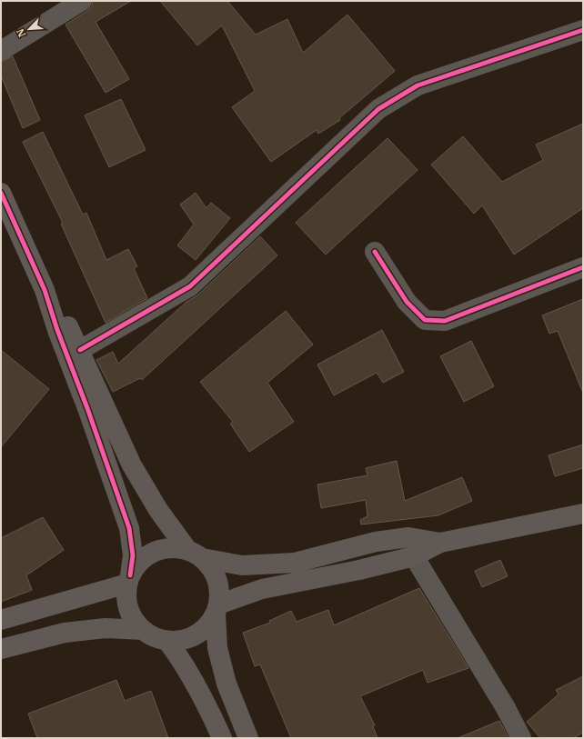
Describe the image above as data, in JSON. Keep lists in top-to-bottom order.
{
  "north": "bottom left"
}
